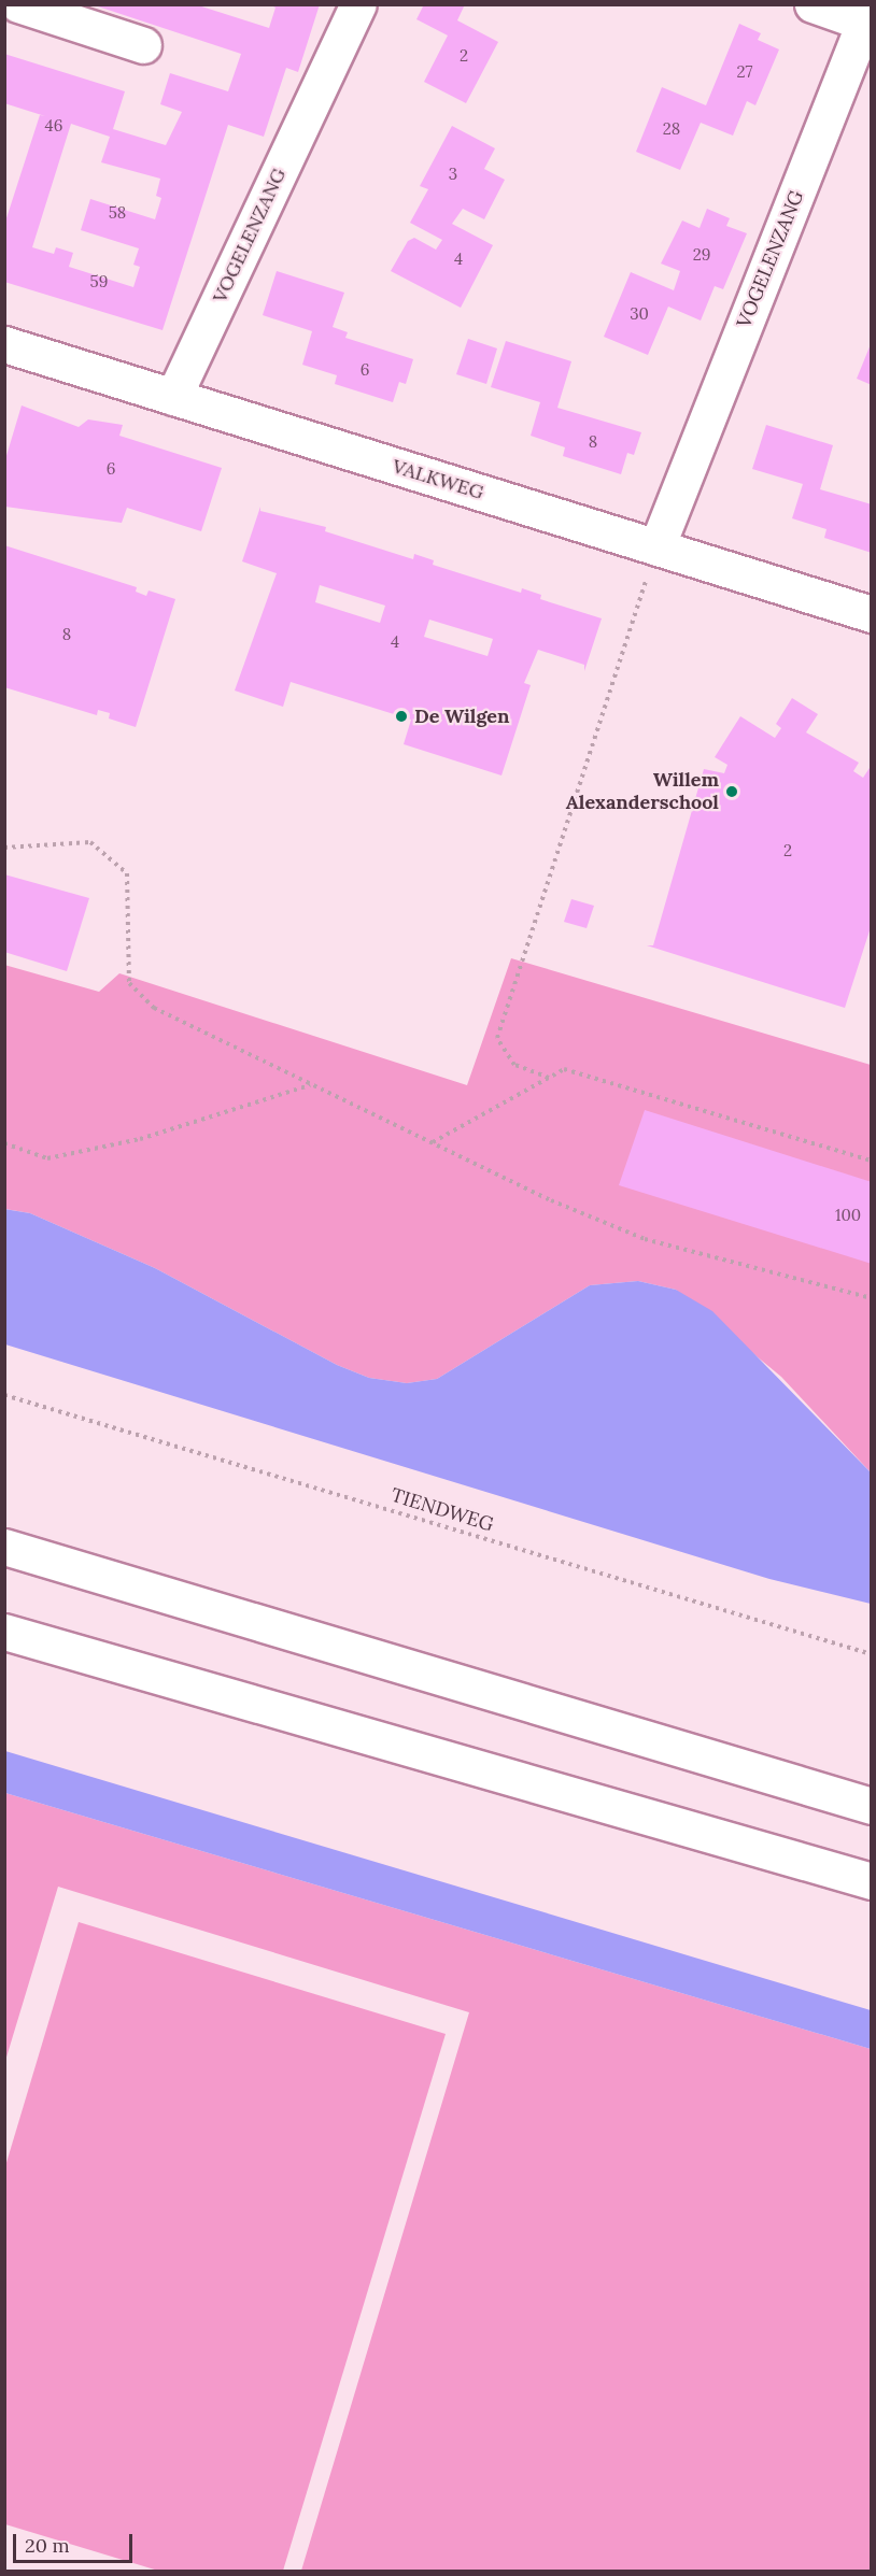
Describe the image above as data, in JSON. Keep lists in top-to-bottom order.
{
  "streets": {
    "main road": ["VOGELENZANG", "VALKWEG"],
    "path": ["TIENDWEG"]
  },
  "crossings": [
    ["VOGELENZANG", "VALKWEG"]
  ],
  "places": ["De Wilgen", "Willem Alexanderschool"],
  "house_numbers": [
    "2",
    "27",
    "46",
    "28",
    "3",
    "58",
    "29",
    "4",
    "59",
    "30",
    "6",
    "8",
    "6",
    "8",
    "4",
    "2",
    "100"
  ],
  "scale_bar": "20 m"
}
